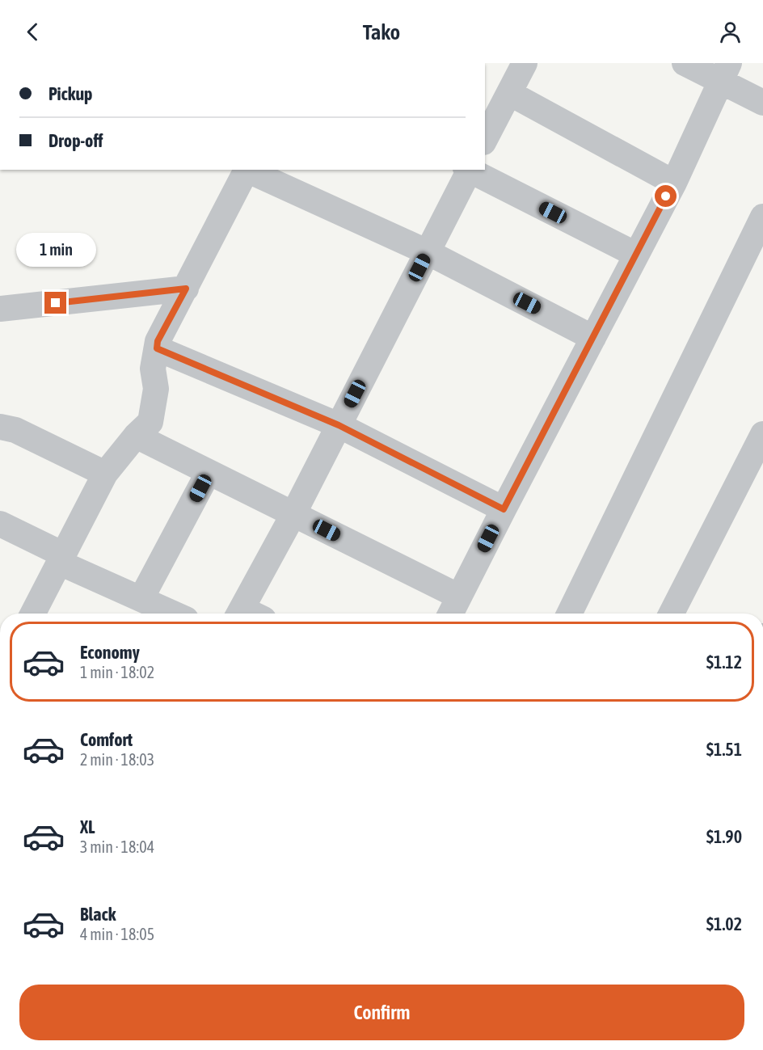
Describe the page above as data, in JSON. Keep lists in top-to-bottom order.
{
  "page": {
    "header": "Tako",
    "banner": ["Pickup", "Drop-off"],
    "bubble": "1 min",
    "list": [
      {
        "name": "Economy",
        "note": "1 min · 18:02",
        "value": "$1.12"
      },
      {
        "name": "Comfort",
        "note": "2 min · 18:03",
        "value": "$1.51"
      },
      {
        "name": "XL",
        "note": "3 min · 18:04",
        "value": "$1.90"
      },
      {
        "name": "Black",
        "note": "4 min · 18:05",
        "value": "$1.02"
      }
    ],
    "buttons": "Confirm"
  }
}
